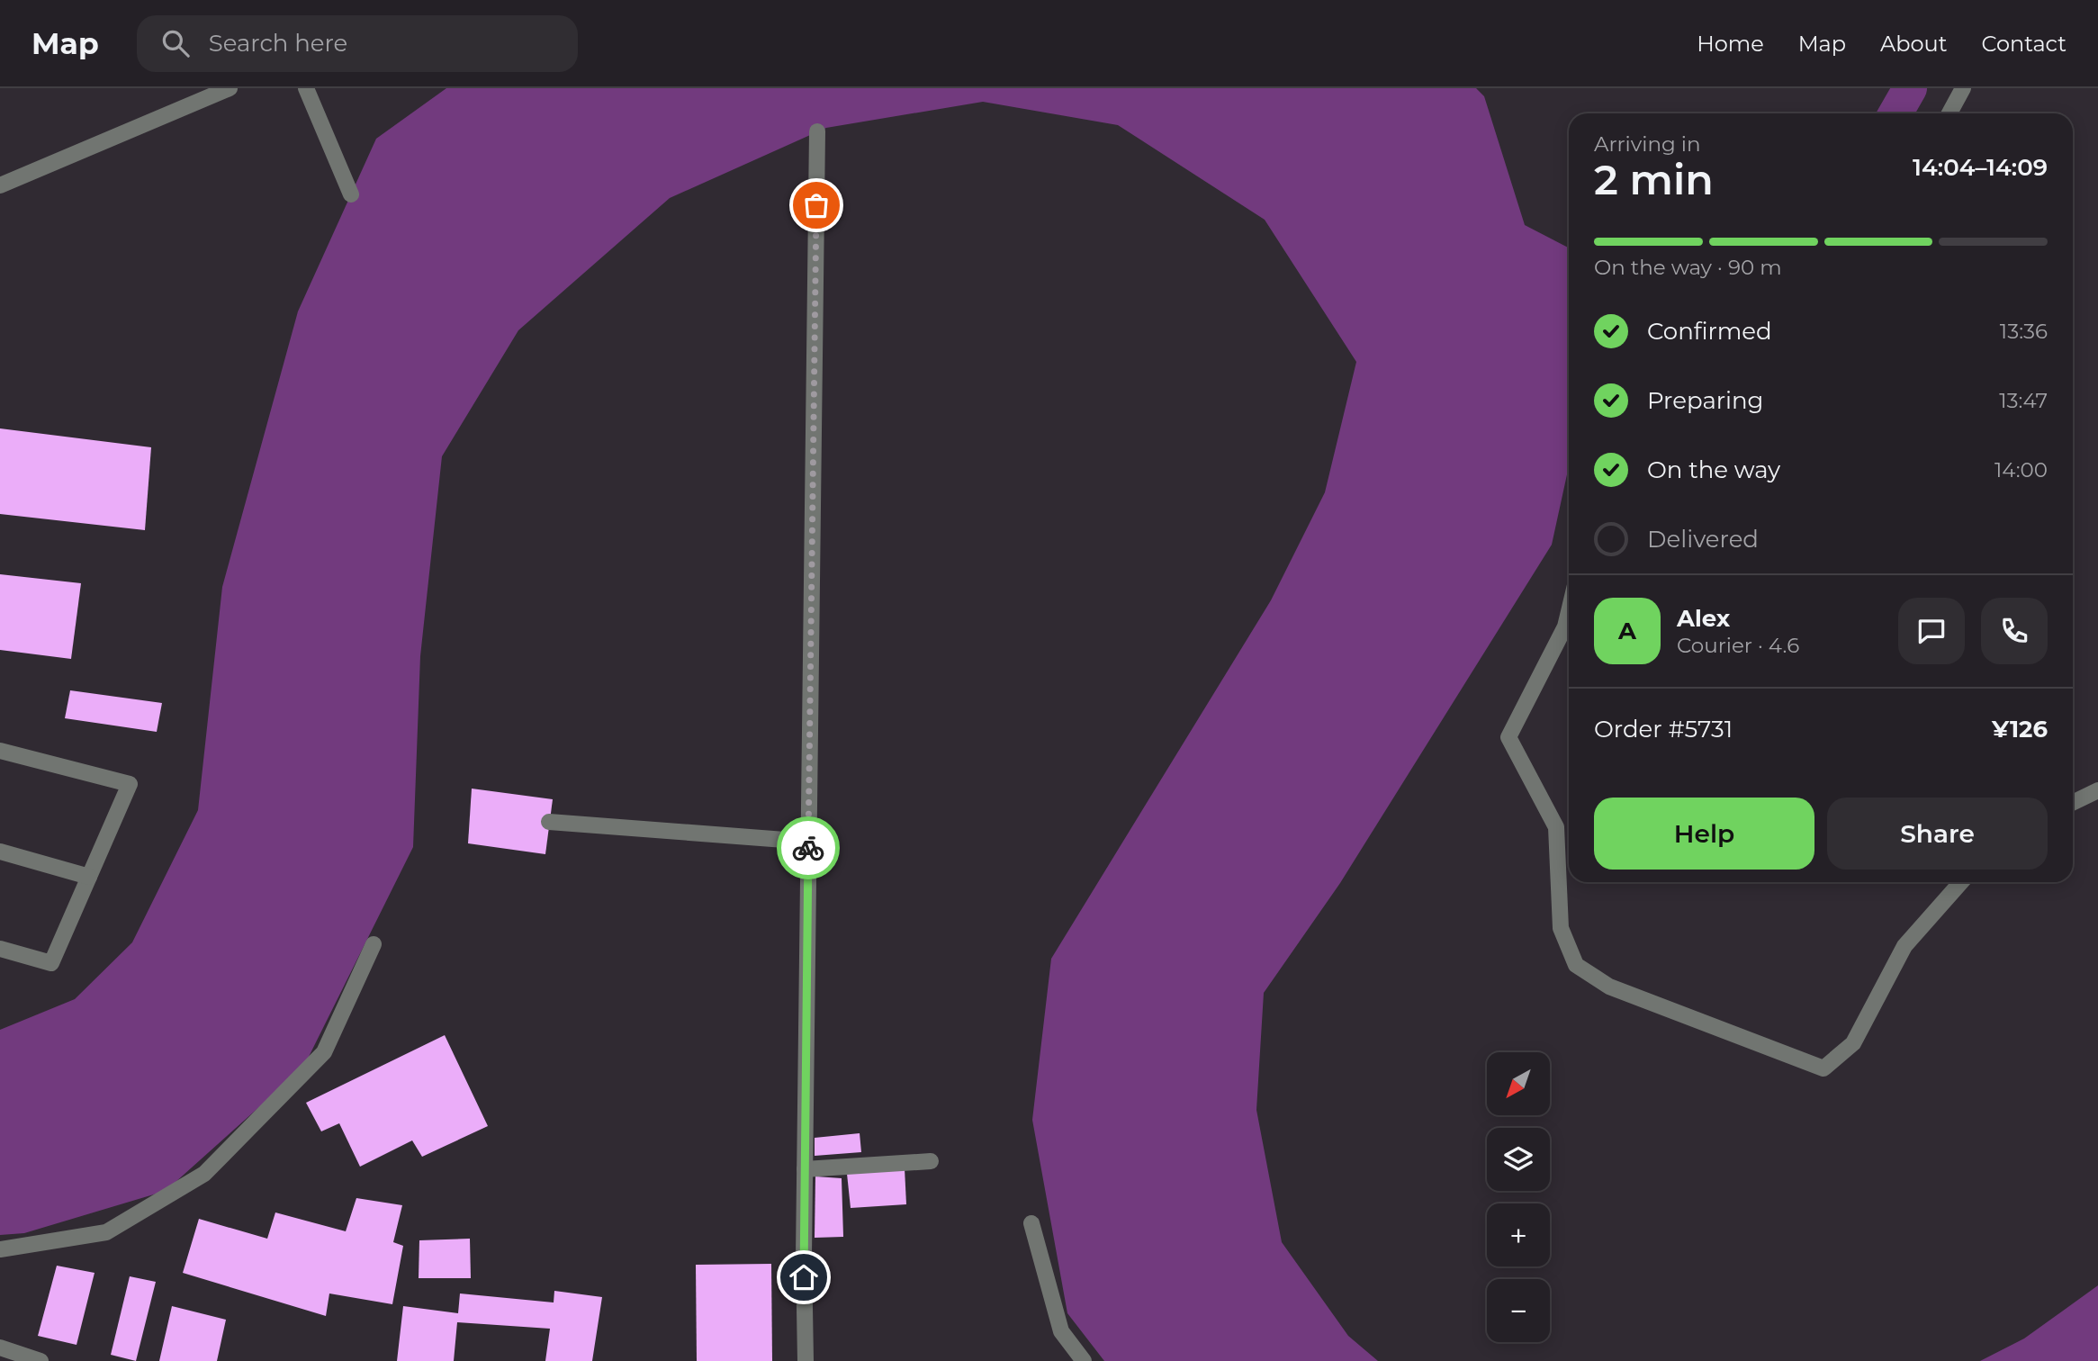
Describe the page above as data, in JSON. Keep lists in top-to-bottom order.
{
  "north": "bottom left",
  "page": {
    "header": "Map",
    "search": "Search here",
    "nav": [
      "Home",
      "Map",
      "About",
      "Contact"
    ],
    "heading": ["2 min", "Arriving in", "14:04–14:09"],
    "panel": [
      "Alex",
      "Courier · 4.6",
      "Order #5731",
      "¥126"
    ],
    "bar": "On the way · 90 m",
    "list": [
      ["Confirmed", "13:36"],
      ["Preparing", "13:47"],
      ["On the way", "14:00"],
      "Delivered"
    ],
    "round": "A",
    "buttons": ["Help", "Share"],
    "map_buttons": ["+", "−"]
  }
}
